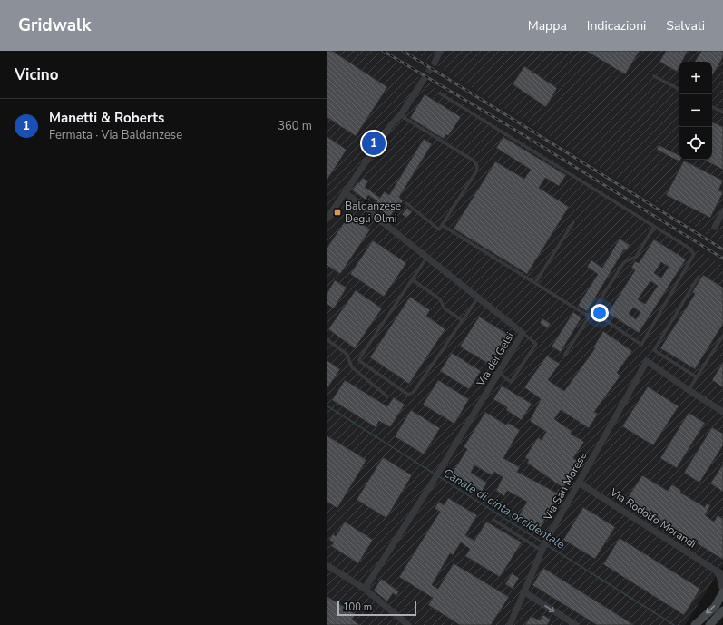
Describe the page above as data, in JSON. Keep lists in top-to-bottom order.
{
  "streets": {
    "street": ["Via dei Gelsi", "Via San Morese", "Via Rodolfo Morandi"]
  },
  "crossings": [
    ["Via San Morese", "Via Rodolfo Morandi"]
  ],
  "water": ["Canale di cinta occidentale"],
  "places": {
    "transit": ["Baldanzese Degli Olmi"]
  },
  "scale_bar": "100 m",
  "page": {
    "header": "Gridwalk",
    "nav": ["Mappa", "Indicazioni", "Salvati"],
    "heading": "Vicino",
    "map_buttons": ["+", "−"],
    "list": [
      {
        "mark": "1",
        "name": "Manetti & Roberts",
        "note": "Fermata · Via Baldanzese",
        "value": "360 m"
      }
    ],
    "pins": "1",
    "scale": "100 m"
  }
}
